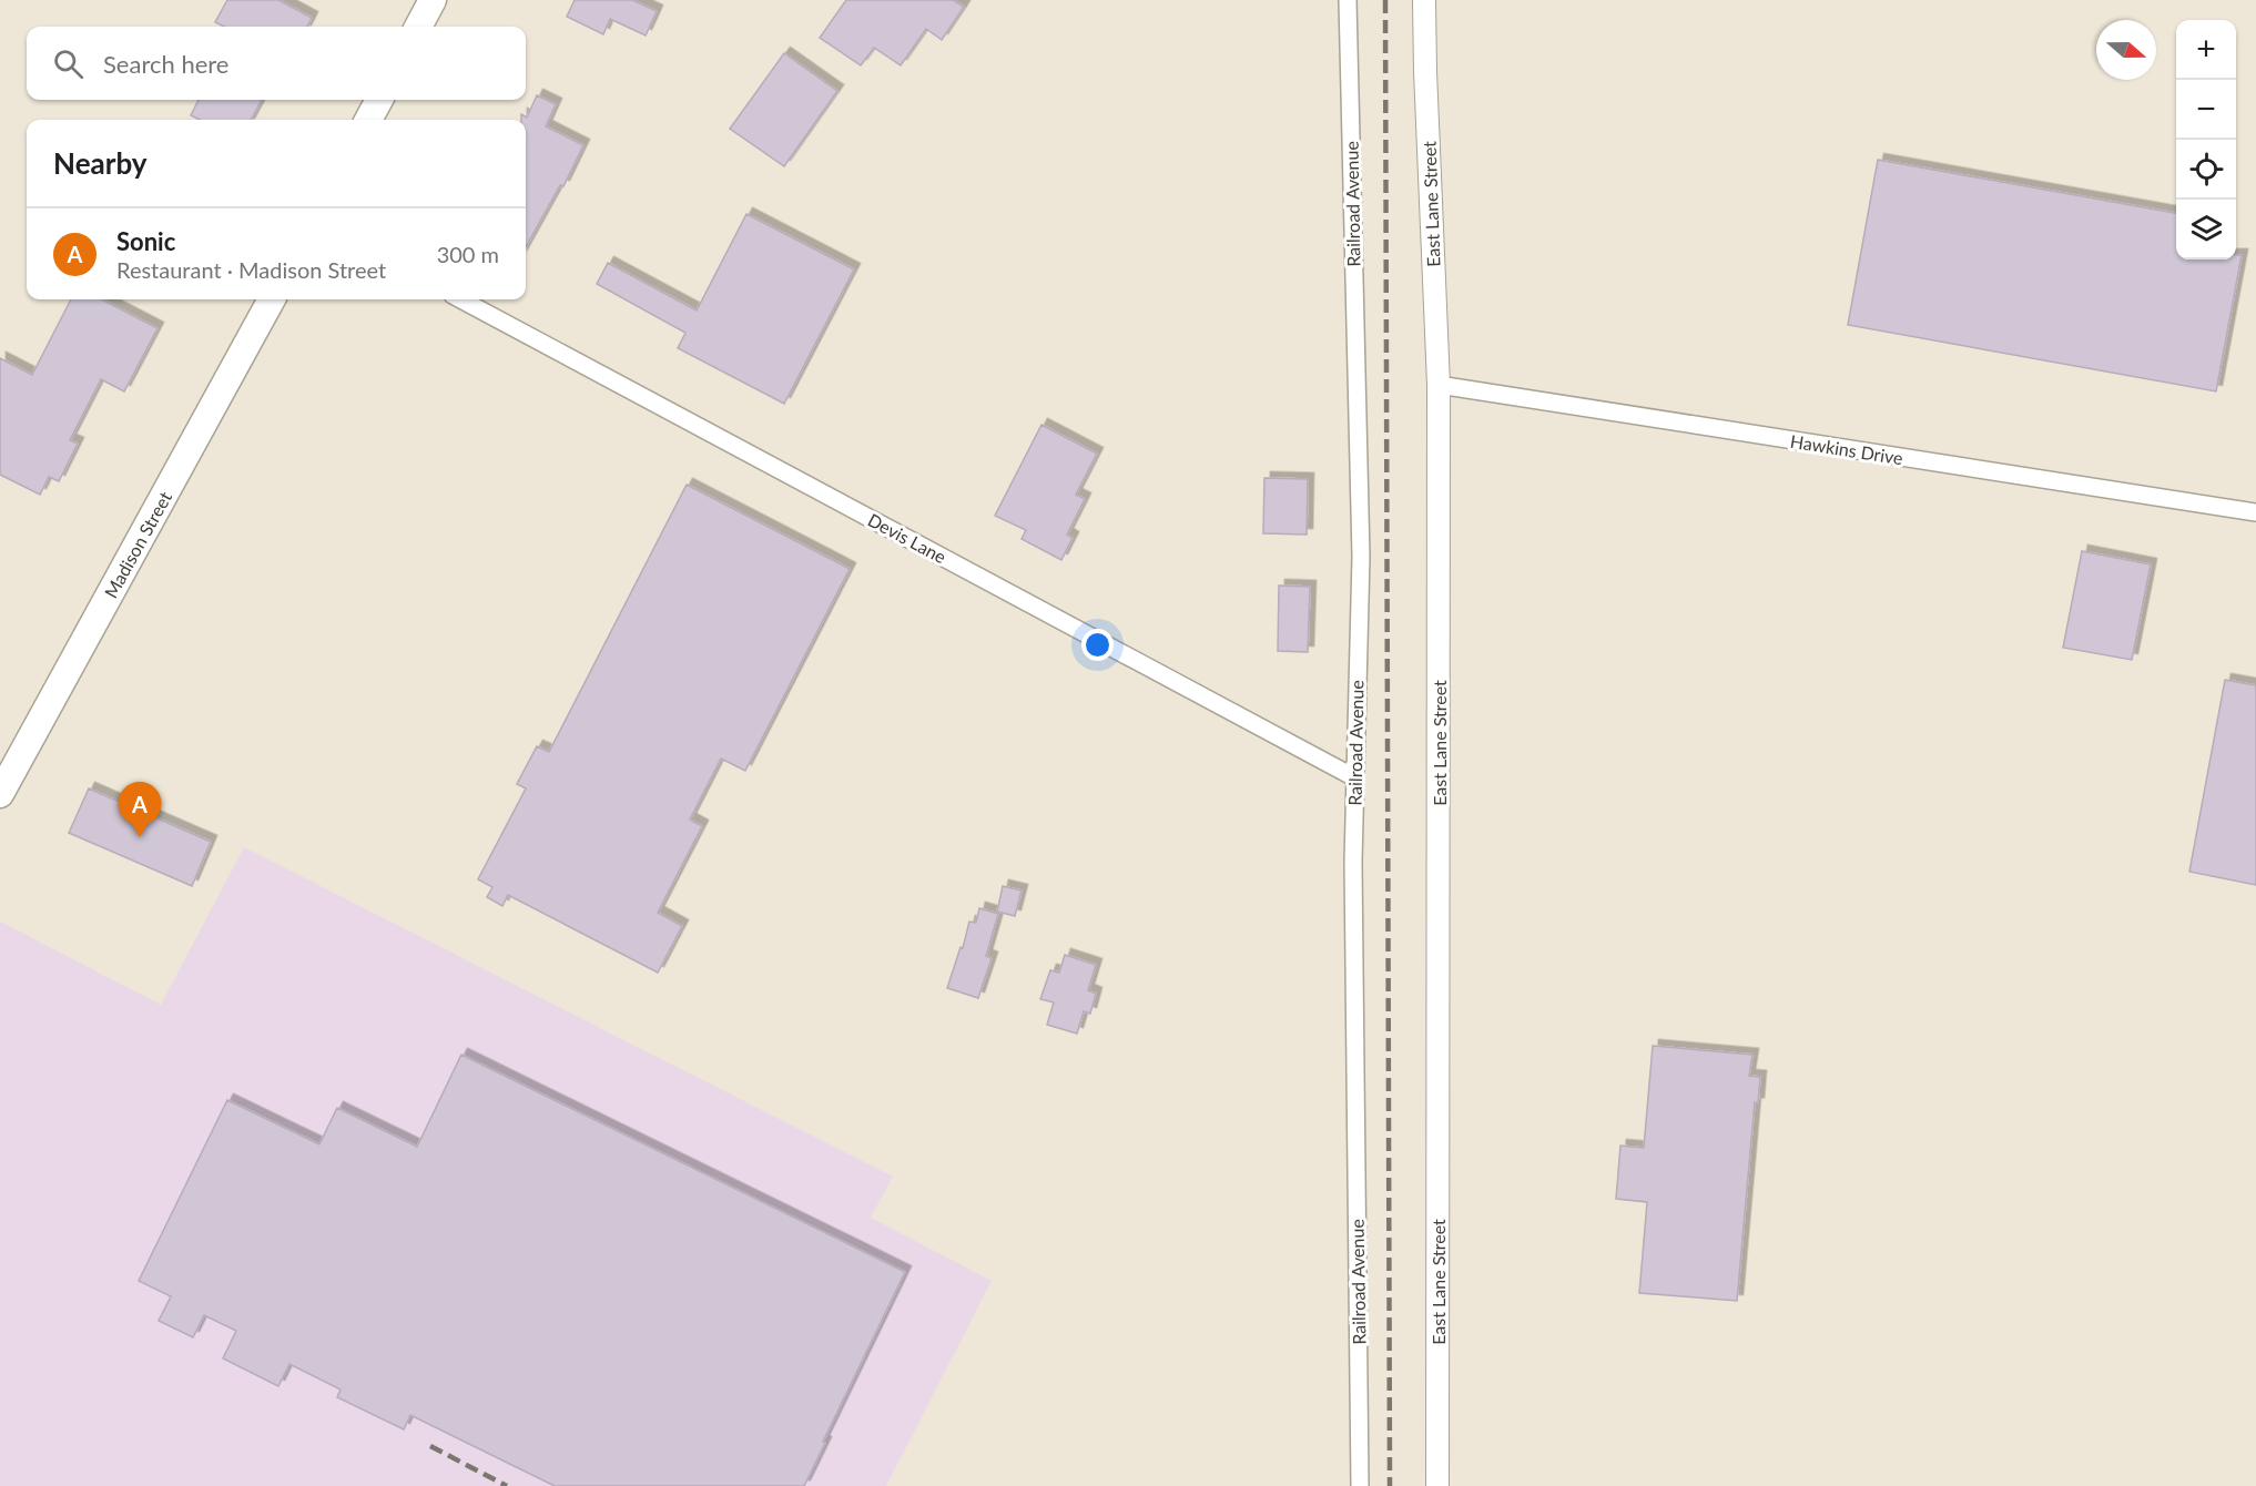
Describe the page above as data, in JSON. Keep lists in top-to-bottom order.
{
  "streets": {
    "main road": ["Madison Street"],
    "street": [
      "Railroad Avenue",
      "East Lane Street",
      "Hawkins Drive",
      "Devis Lane"
    ]
  },
  "crossings": [
    ["Railroad Avenue", "Devis Lane"],
    ["East Lane Street", "Hawkins Drive"]
  ],
  "north": "right",
  "page": {
    "map_buttons": ["+", "−"],
    "search": "Search here",
    "heading": "Nearby",
    "list": [
      {
        "mark": "A",
        "name": "Sonic",
        "note": "Restaurant · Madison Street",
        "value": "300 m"
      }
    ],
    "pins": "A"
  }
}
